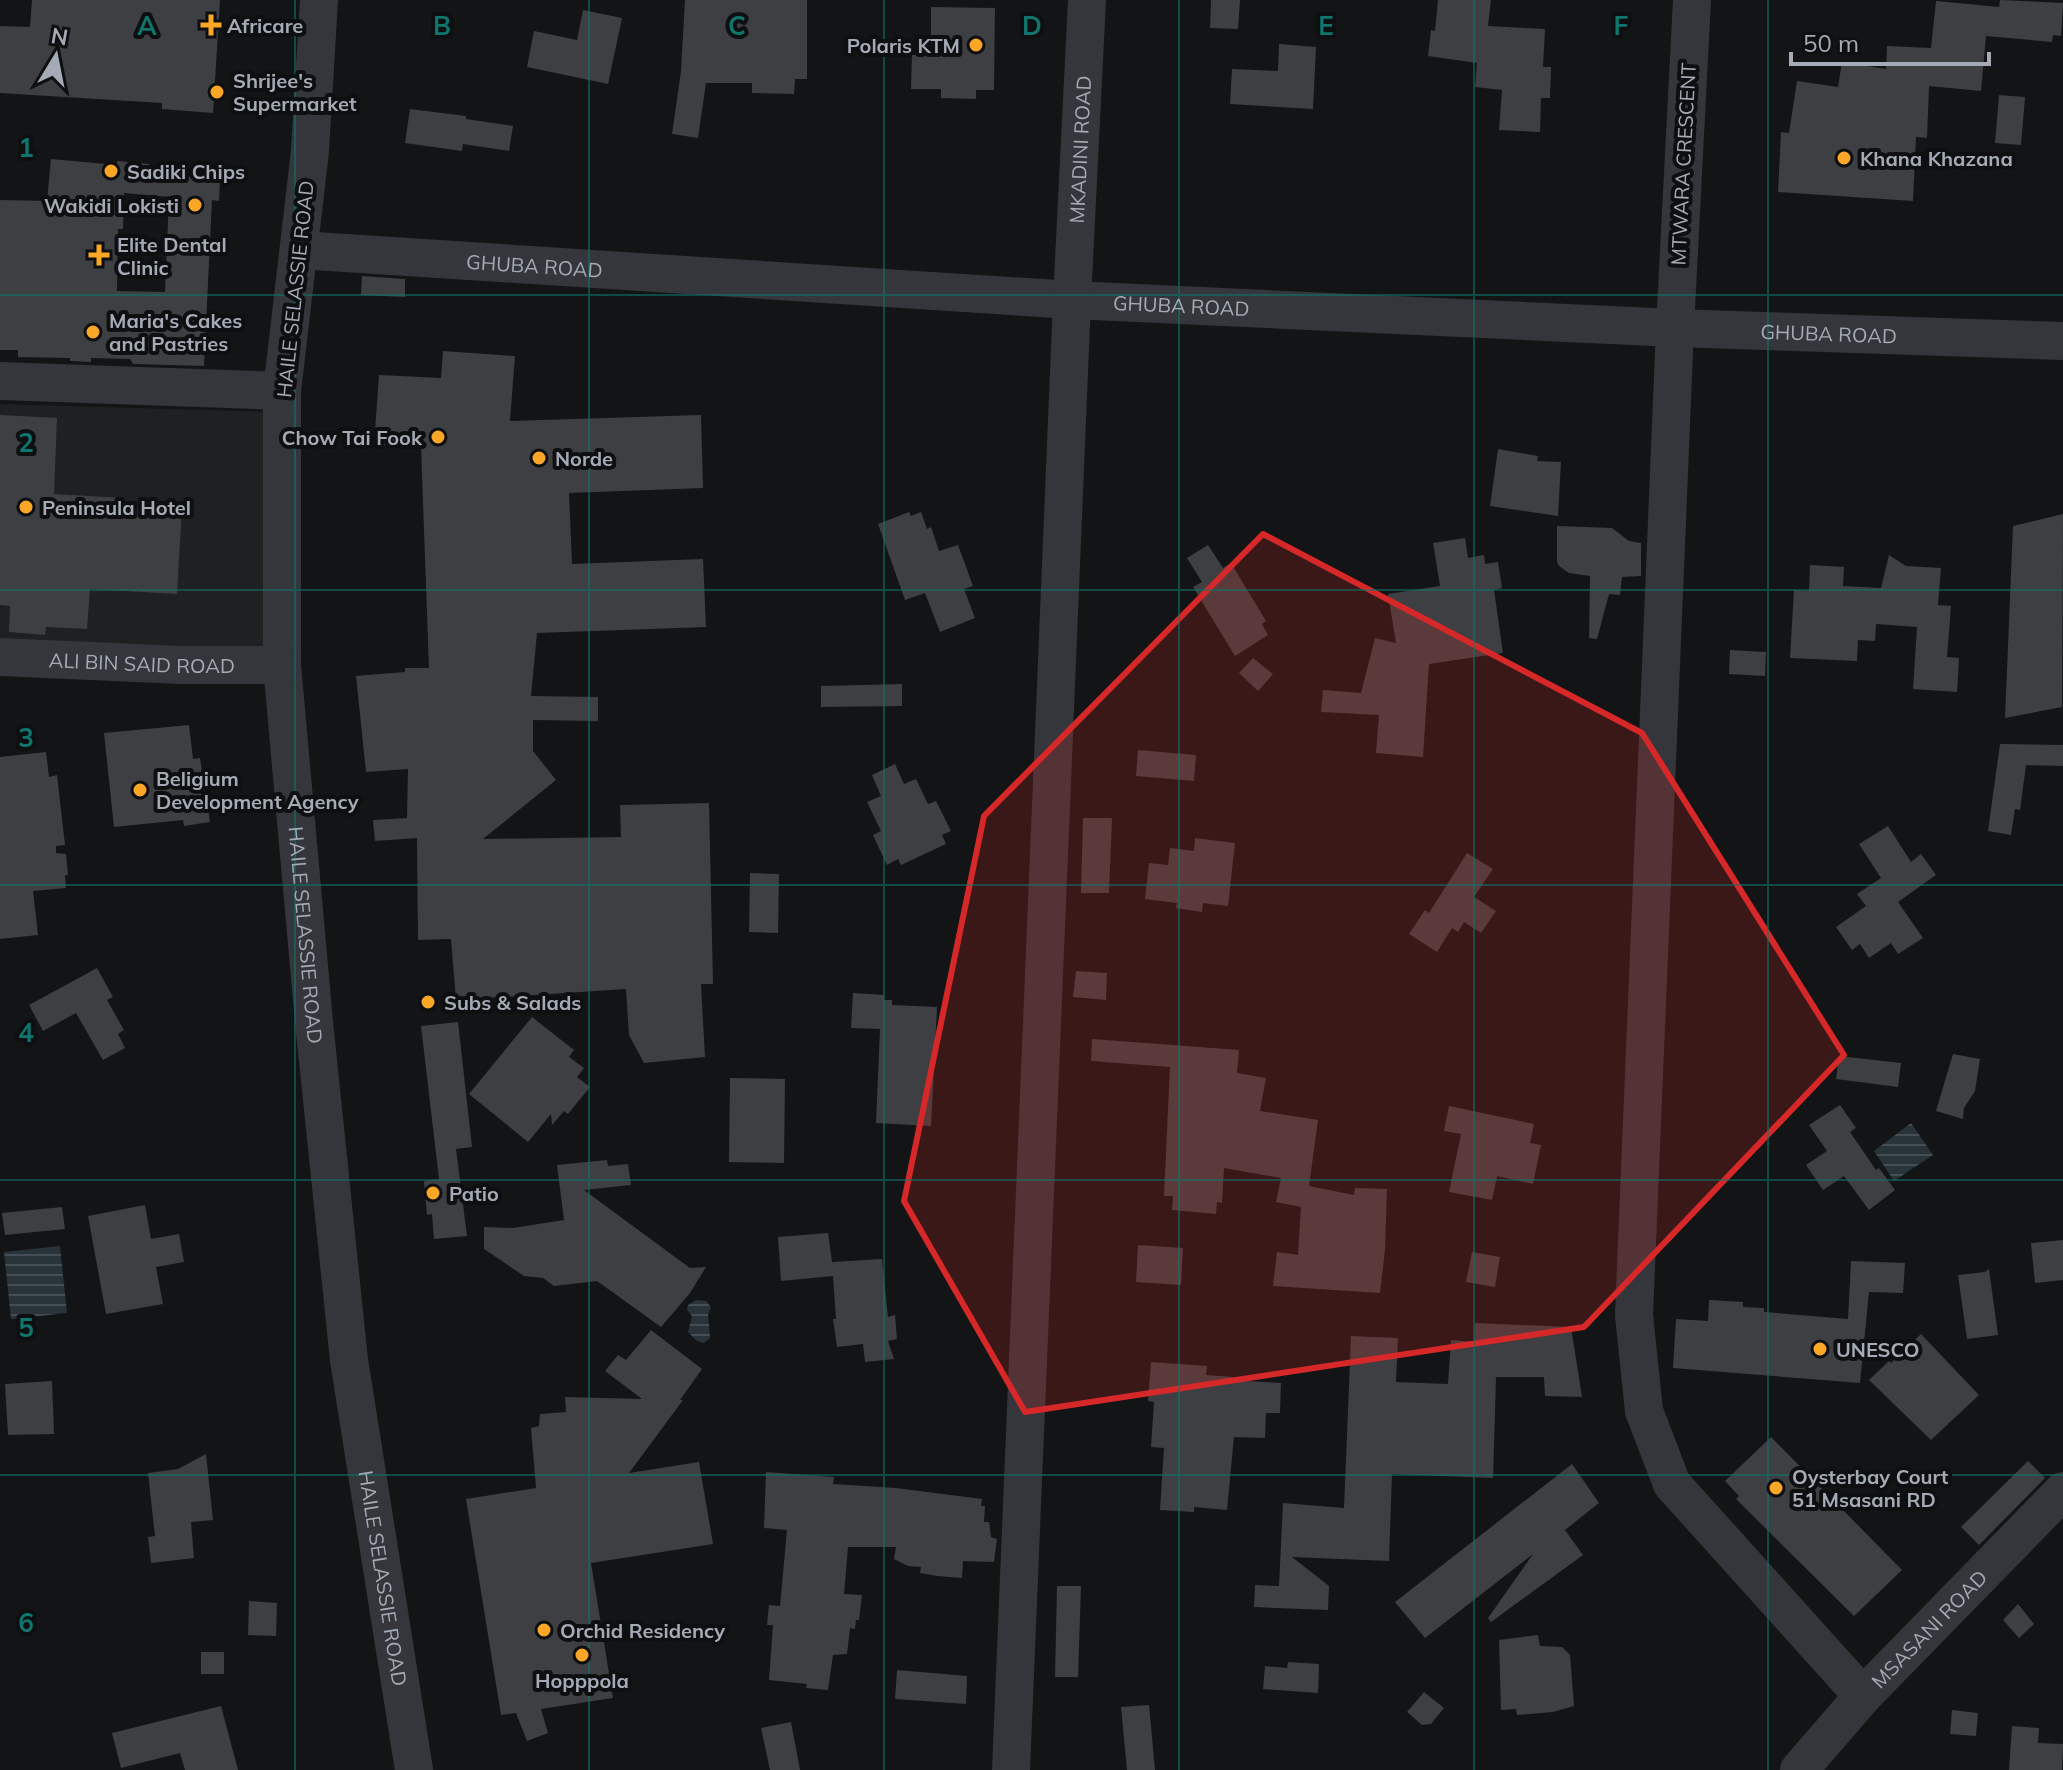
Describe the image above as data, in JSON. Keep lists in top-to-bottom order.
{
  "streets": {
    "street": [
      "MKADINI ROAD",
      "MTWARA CRESCENT",
      "GHUBA ROAD",
      "HAILE SELASSIE ROAD",
      "ALI BIN SAID ROAD",
      "MSASANI ROAD"
    ]
  },
  "crossings": [
    ["MKADINI ROAD", "GHUBA ROAD"],
    ["MTWARA CRESCENT", "GHUBA ROAD"],
    ["MTWARA CRESCENT", "MSASANI ROAD"],
    ["GHUBA ROAD", "HAILE SELASSIE ROAD"],
    ["HAILE SELASSIE ROAD", "ALI BIN SAID ROAD"]
  ],
  "places": {
    "health": ["Africare", "Elite Dental Clinic"],
    "other": [
      "Polaris KTM",
      "Shrijee's Supermarket",
      "Khana Khazana",
      "Sadiki Chips",
      "Wakidi Lokisti",
      "Maria's Cakes and Pastries",
      "Chow Tai Fook",
      "Norde",
      "Peninsula Hotel",
      "Beligium Development Agency",
      "Subs & Salads",
      "Patio",
      "UNESCO",
      "Oysterbay Court 51 Msasani RD",
      "Orchid Residency",
      "Hopppola"
    ]
  },
  "scale_bar": "50 m",
  "north": "top",
  "grid": {
    "columns": [
      "A",
      "B",
      "C",
      "D",
      "E",
      "F"
    ],
    "rows": [
      "1",
      "2",
      "3",
      "4",
      "5",
      "6"
    ]
  }
}
